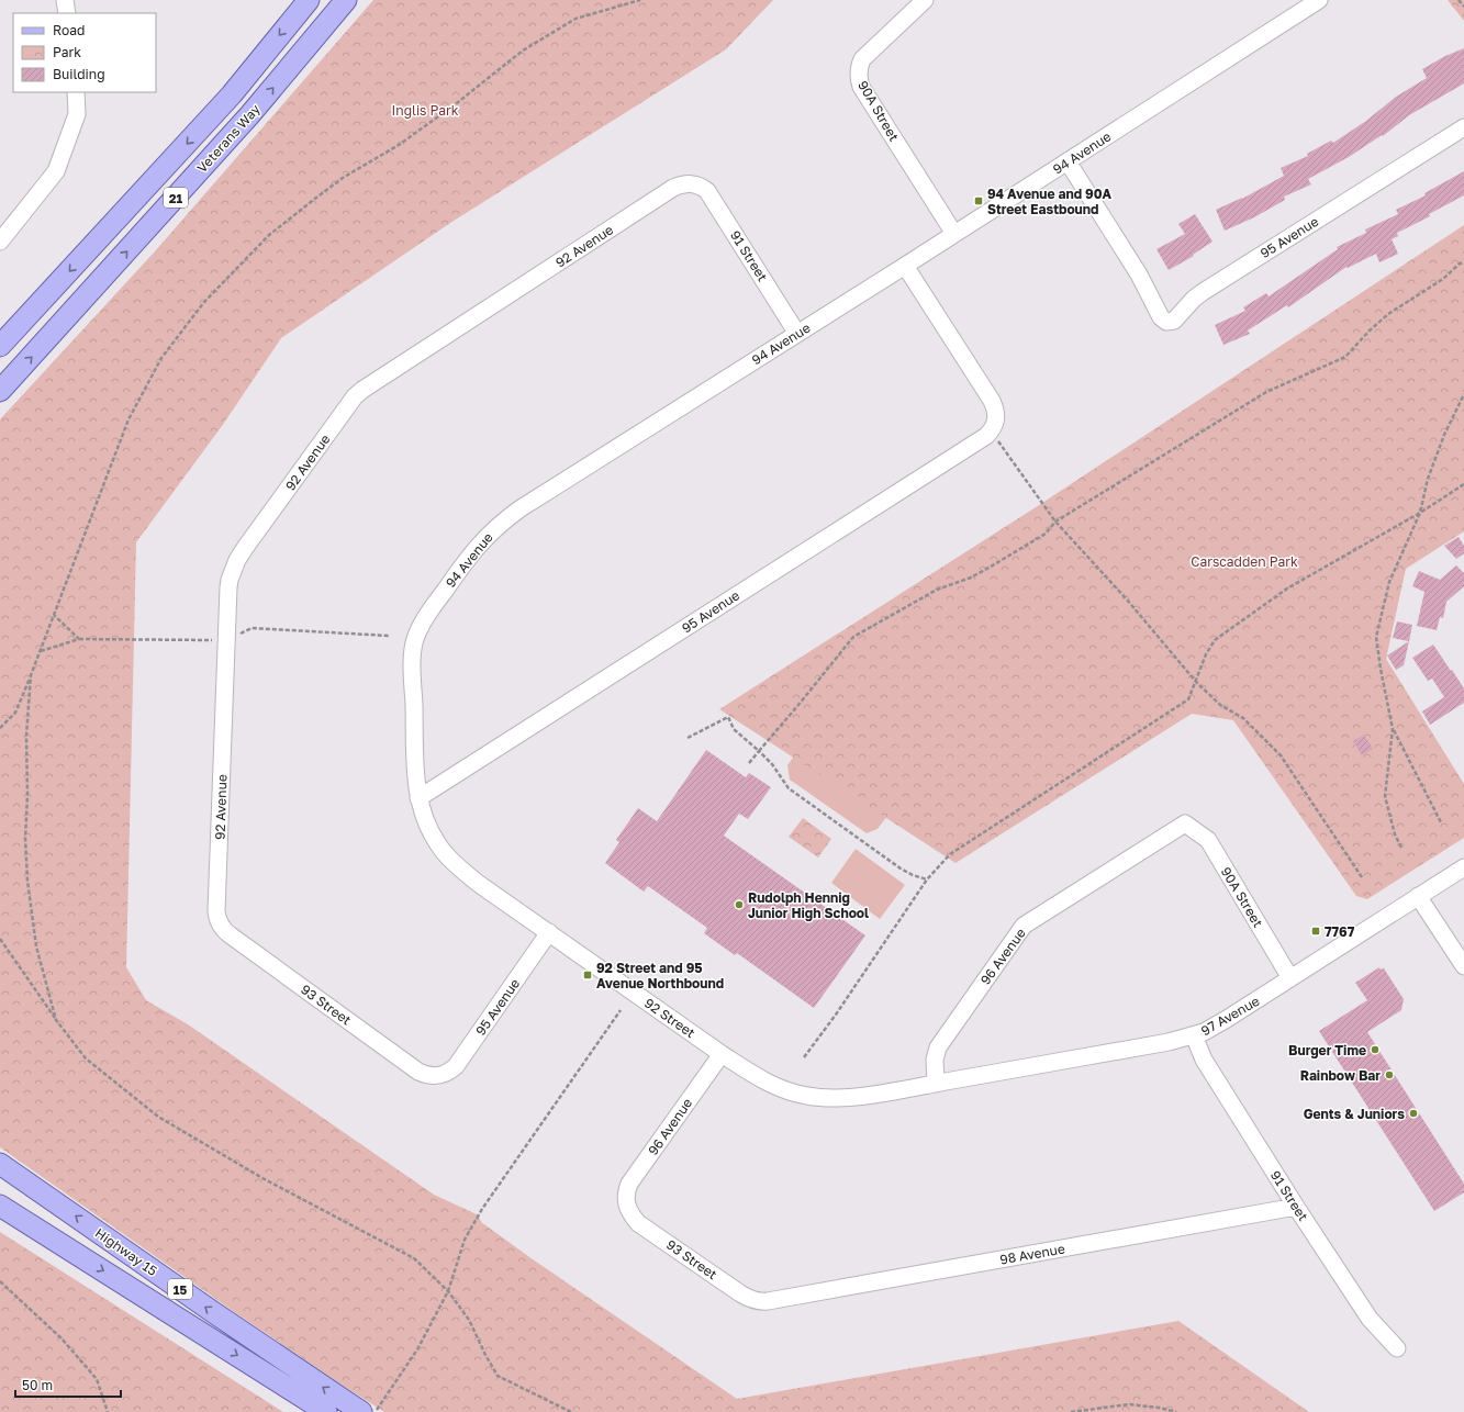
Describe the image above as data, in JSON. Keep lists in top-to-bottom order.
{
  "streets": {
    "main road": [
      "Veterans Way",
      "21",
      "Highway 15",
      "15"
    ],
    "street": [
      "90A Street",
      "94 Avenue",
      "95 Avenue",
      "92 Avenue",
      "91 Street",
      "96 Avenue",
      "93 Street",
      "97 Avenue",
      "92 Street",
      "98 Avenue"
    ]
  },
  "crossings": [
    ["90A Street", "94 Avenue"],
    ["90A Street", "96 Avenue"],
    ["90A Street", "97 Avenue"],
    ["94 Avenue", "95 Avenue"],
    ["94 Avenue", "91 Street"],
    ["94 Avenue", "92 Street"],
    ["95 Avenue", "93 Street"],
    ["95 Avenue", "92 Street"],
    ["92 Avenue", "91 Street"],
    ["92 Avenue", "93 Street"],
    ["91 Street", "97 Avenue"],
    ["91 Street", "98 Avenue"],
    ["96 Avenue", "93 Street"],
    ["96 Avenue", "97 Avenue"],
    ["96 Avenue", "92 Street"],
    ["93 Street", "98 Avenue"],
    ["97 Avenue", "92 Street"]
  ],
  "parks": ["Inglis Park", "Carscadden Park"],
  "places": {
    "transit": ["94 Avenue and 90A Street Eastbound", "7767", "92 Street and 95 Avenue Northbound"],
    "other": [
      "Rudolph Hennig Junior High School",
      "Burger Time",
      "Rainbow Bar",
      "Gents & Juniors"
    ]
  },
  "legend": ["Road", "Park", "Building"],
  "scale_bar": "50 m"
}
